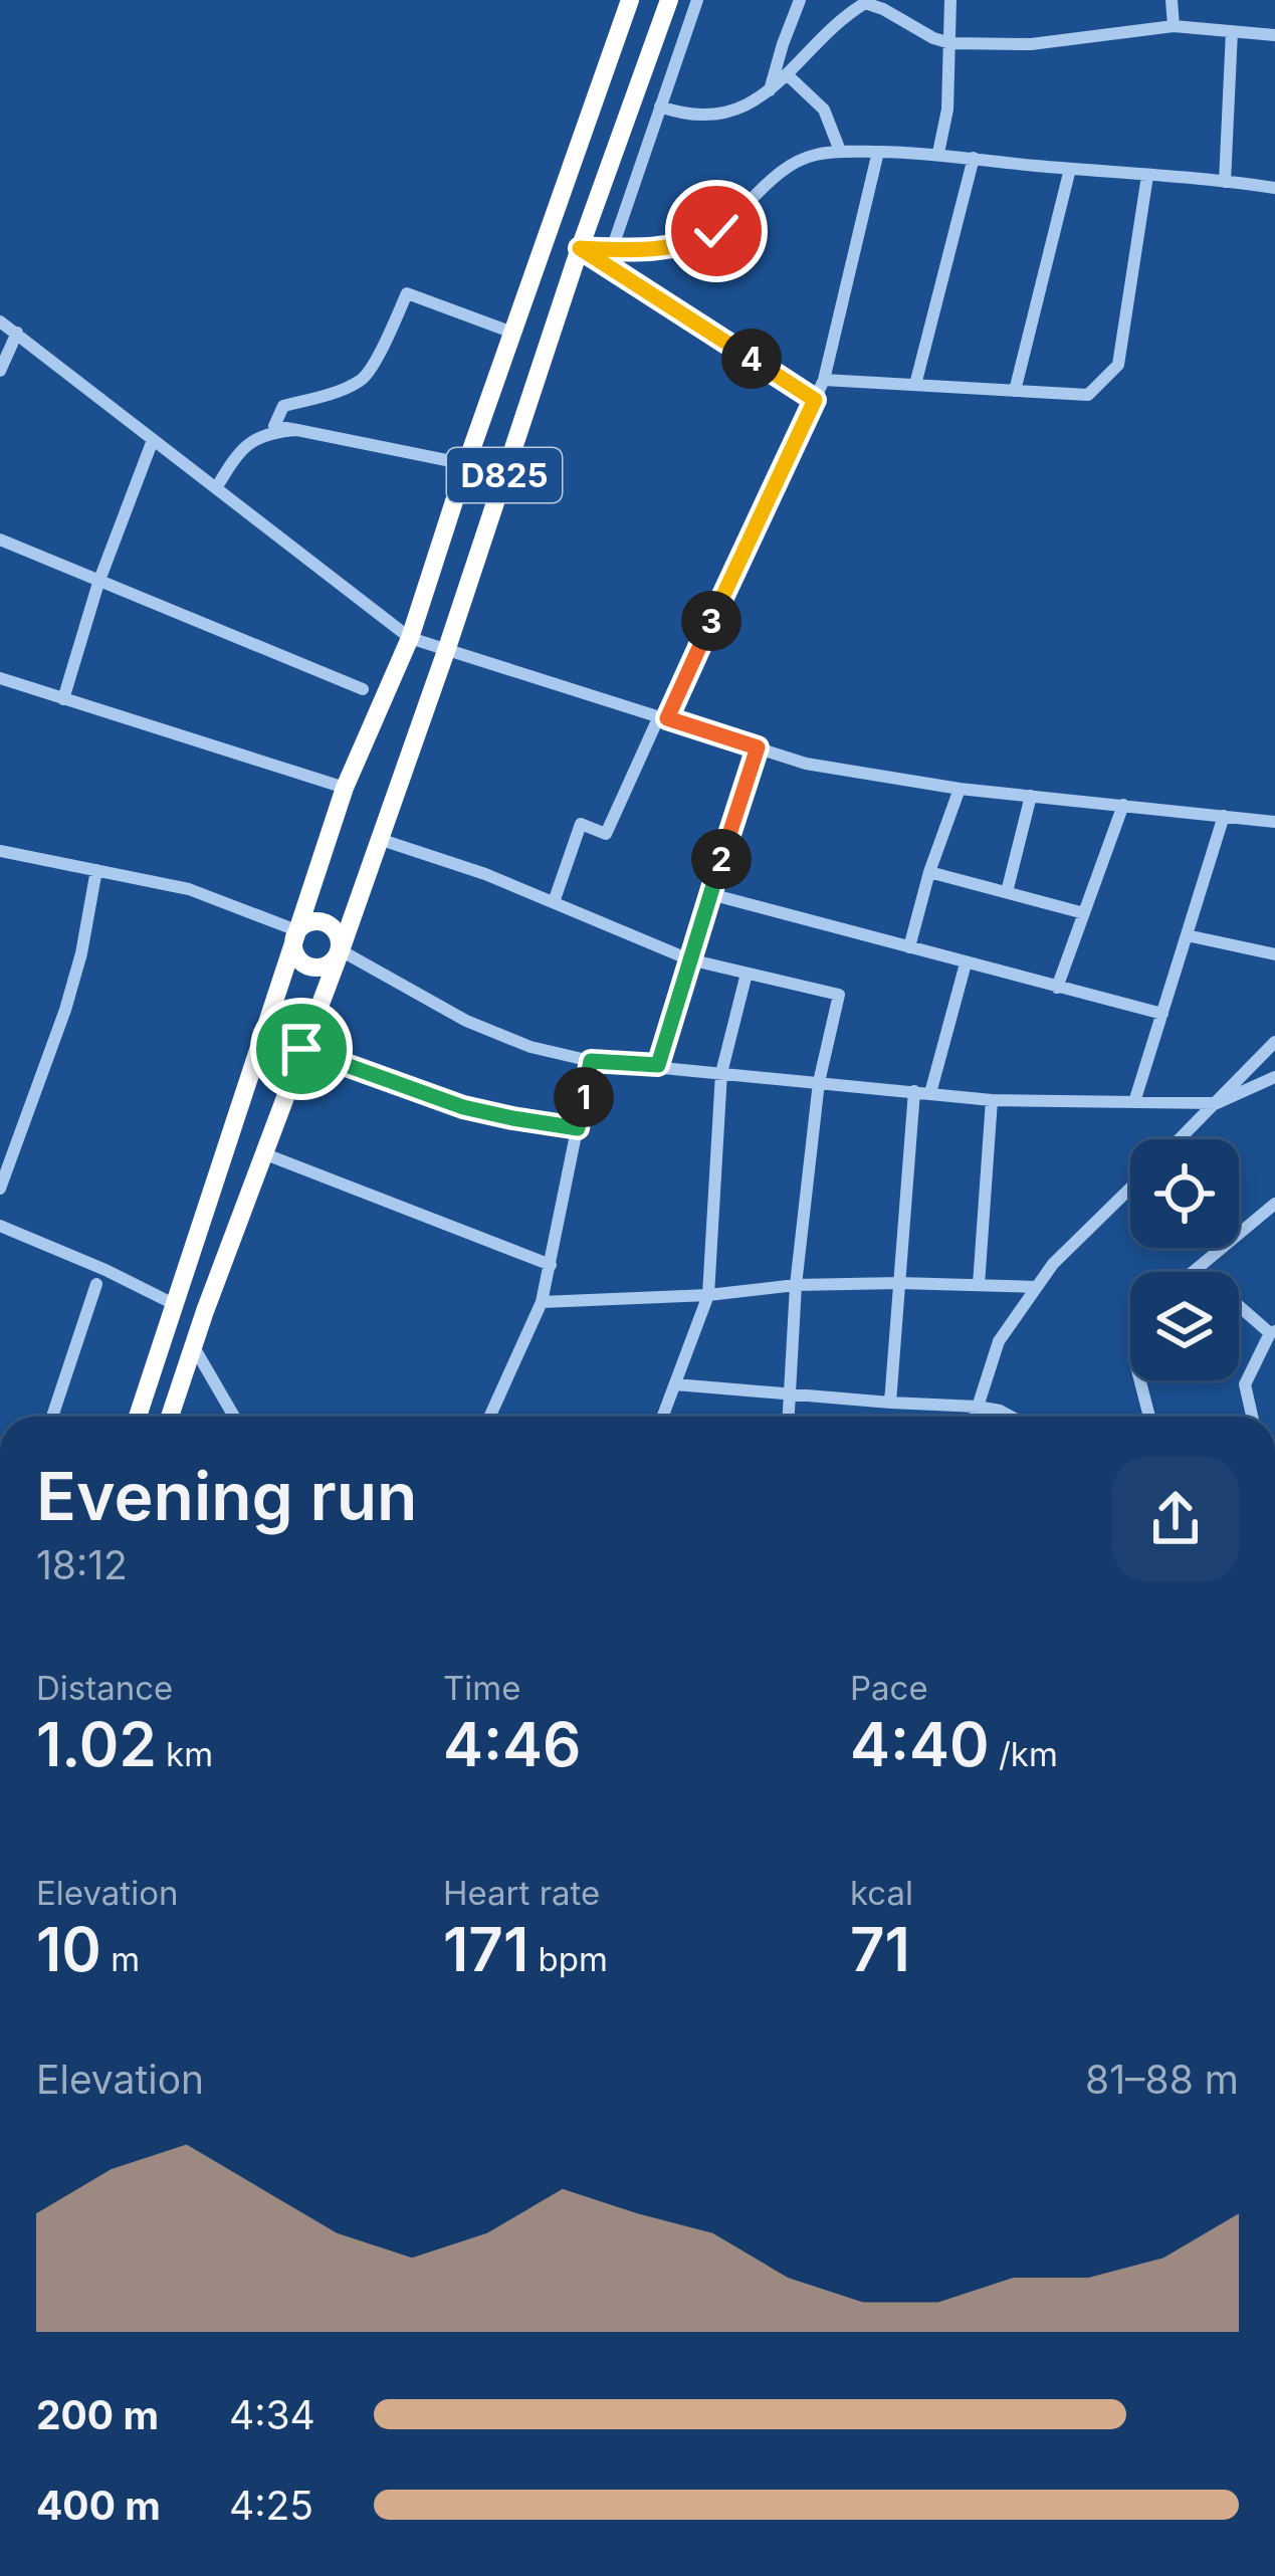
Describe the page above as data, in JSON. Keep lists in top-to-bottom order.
{
  "streets": {
    "highway": ["D825"]
  },
  "page": {
    "pins": [
      "4",
      "3",
      "2",
      "1"
    ],
    "heading": ["Evening run", "18:12"],
    "stats": [
      ["Distance", "1.02 km"],
      ["Time", "4:46"],
      ["Pace", "4:40 /km"],
      ["Elevation", "10 m"],
      ["Heart rate", "171 bpm"],
      ["kcal", "71"]
    ],
    "chart": ["Elevation", "81–88 m"],
    "list": [
      {
        "name": "200 m",
        "note": "4:34"
      },
      {
        "name": "400 m",
        "note": "4:25"
      }
    ]
  }
}
